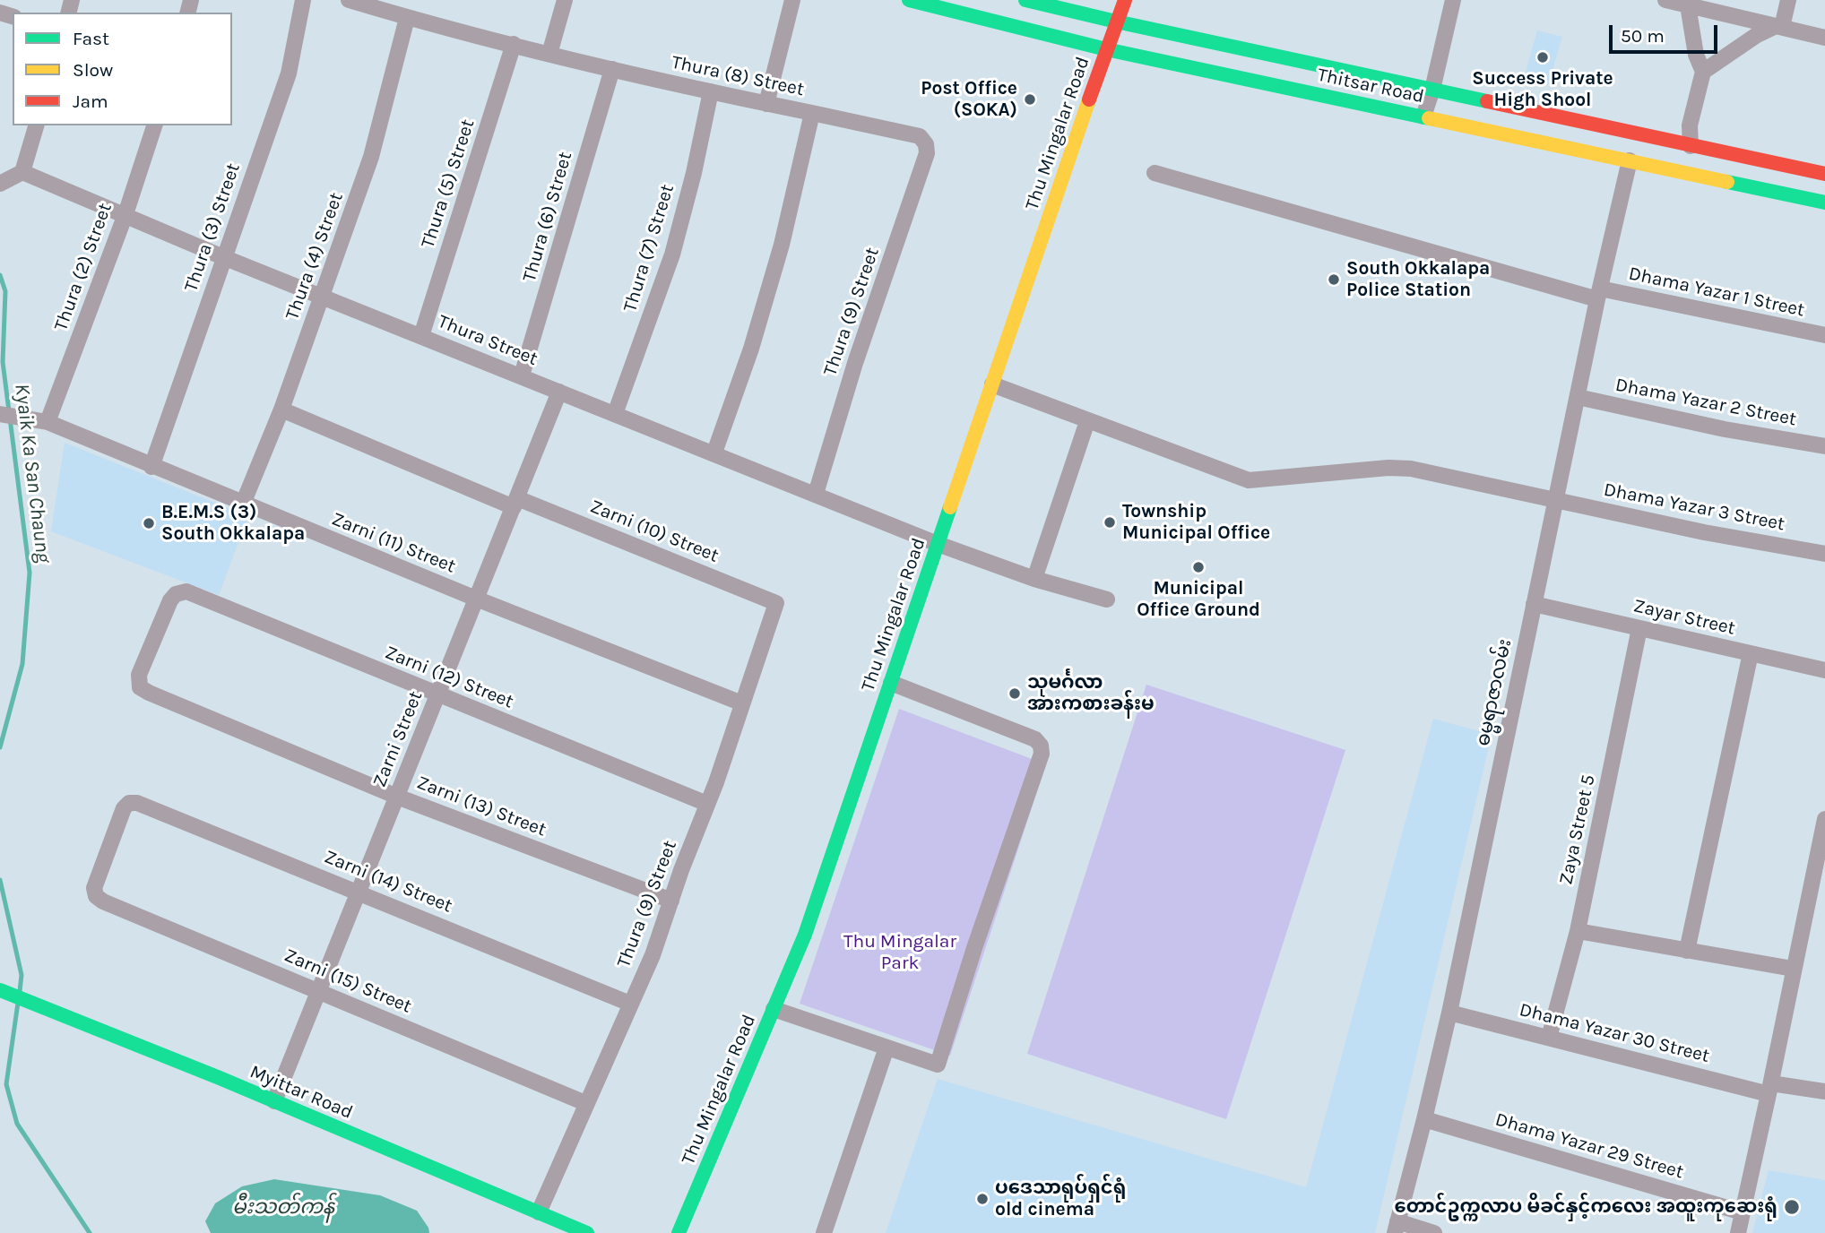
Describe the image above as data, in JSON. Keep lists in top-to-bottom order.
{
  "streets": {
    "main road": ["Thitsar Road", "Thu Mingalar Road", "Myittar Road"],
    "street": [
      "Thura (8) Street",
      "Thura (5) Street",
      "Thura (6) Street",
      "Thura (3) Street",
      "Thura (7) Street",
      "Thura (4) Street",
      "Thura (2) Street",
      "Dhama Yazar 1 Street",
      "Thura (9) Street",
      "Thura Street",
      "Dhama Yazar 2 Street",
      "Dhama Yazar 3 Street",
      "Zarni (10) Street",
      "Zarni (11) Street",
      "Zayar Street",
      "Zarni (12) Street",
      "ဓမ္မရာဇာလမ်း",
      "Zarni Street",
      "Zarni (13) Street",
      "Zaya Street 5",
      "Zarni (14) Street",
      "Zarni (15) Street",
      "Dhama Yazar 30 Street",
      "Dhama Yazar 29 Street"
    ]
  },
  "crossings": [
    ["Thura (8) Street", "Thura (5) Street"],
    ["Thura (8) Street", "Thura (6) Street"],
    ["Thura (8) Street", "Thura (7) Street"],
    ["Thura (8) Street", "Thura (4) Street"],
    ["Thura (8) Street", "Thura (9) Street"],
    ["Thura (8) Street", "Thura Street"],
    ["Thitsar Road", "Thu Mingalar Road"],
    ["Thitsar Road", "ဓမ္မရာဇာလမ်း"],
    ["Thu Mingalar Road", "Thura Street"],
    ["Thu Mingalar Road", "Dhama Yazar 3 Street"],
    ["Thura (5) Street", "Thura Street"],
    ["Thura (6) Street", "Thura Street"],
    ["Thura (3) Street", "Thura Street"],
    ["Thura (3) Street", "Zarni (11) Street"],
    ["Thura (7) Street", "Thura Street"],
    ["Thura (4) Street", "Thura Street"],
    ["Thura (4) Street", "Zarni (10) Street"],
    ["Thura (4) Street", "Zarni (11) Street"],
    ["Thura (2) Street", "Thura Street"],
    ["Thura (2) Street", "Zarni (11) Street"],
    ["Dhama Yazar 1 Street", "ဓမ္မရာဇာလမ်း"],
    ["Thura (9) Street", "Thura Street"],
    ["Thura (9) Street", "Zarni (10) Street"],
    ["Thura (9) Street", "Zarni (11) Street"],
    ["Thura (9) Street", "Zarni (12) Street"],
    ["Thura (9) Street", "Zarni (13) Street"],
    ["Thura (9) Street", "Zarni (14) Street"],
    ["Thura (9) Street", "Zarni (15) Street"],
    ["Thura (9) Street", "Myittar Road"],
    ["Thura Street", "Zarni Street"],
    ["Dhama Yazar 2 Street", "ဓမ္မရာဇာလမ်း"],
    ["Dhama Yazar 3 Street", "ဓမ္မရာဇာလမ်း"],
    ["Zarni (10) Street", "Zarni Street"],
    ["Zarni (11) Street", "Zarni Street"],
    ["Zayar Street", "ဓမ္မရာဇာလမ်း"],
    ["Zayar Street", "Zaya Street 5"],
    ["Zarni (12) Street", "Zarni Street"],
    ["Zarni (12) Street", "Zarni (13) Street"],
    ["ဓမ္မရာဇာလမ်း", "Dhama Yazar 30 Street"],
    ["ဓမ္မရာဇာလမ်း", "Dhama Yazar 29 Street"],
    ["Zarni Street", "Zarni (13) Street"],
    ["Zarni Street", "Zarni (14) Street"],
    ["Zarni Street", "Zarni (15) Street"],
    ["Zarni Street", "Myittar Road"],
    ["Zaya Street 5", "Dhama Yazar 30 Street"],
    ["Zarni (14) Street", "Zarni (15) Street"]
  ],
  "water": ["Kyaik Ka San Chaung", "မီးသတ်ကန်"],
  "parks": ["Thu Mingalar Park"],
  "places": [
    "Success Private High Shool",
    "Post Office (SOKA)",
    "South Okkalapa Police Station",
    "Township Municipal Office",
    "B.E.M.S (3) South Okkalapa",
    "Municipal Office Ground",
    "သုမင်္ဂလာ အားကစားခန်းမ",
    "ပဒေသာရုပ်ရှင်ရုံ old cinema",
    "တောင်ဥက္ကလာပ မိခင်နှင့်ကလေး အထူးကုဆေးရုံ"
  ],
  "legend": ["Fast", "Slow", "Jam"],
  "scale_bar": "50 m"
}
